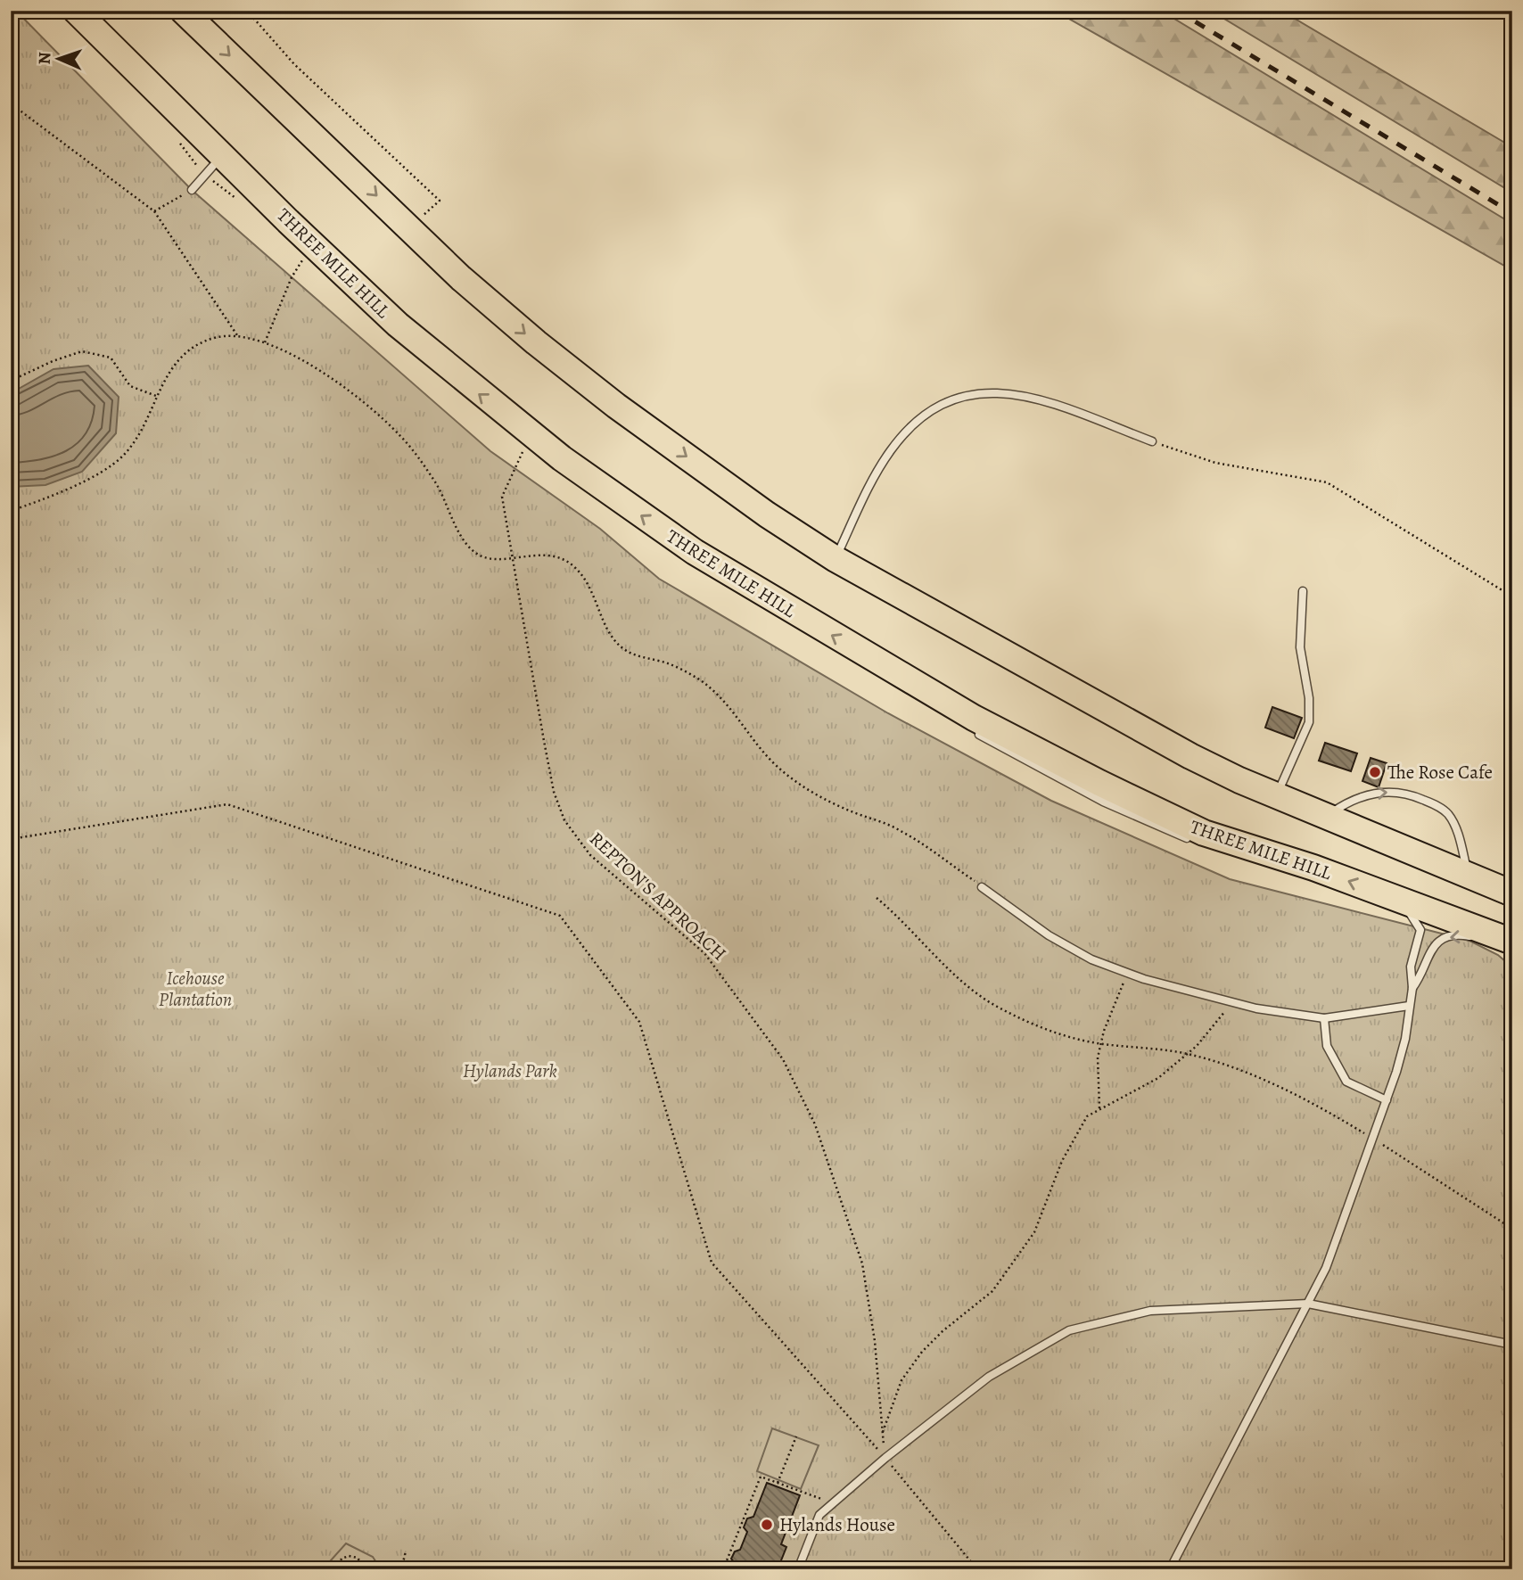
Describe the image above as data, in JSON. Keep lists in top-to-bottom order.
{
  "streets": {
    "highway": ["THREE MILE HILL"],
    "path": ["REPTON'S APPROACH"]
  },
  "parks": ["Icehouse Plantation", "Hylands Park"],
  "places": ["The Rose Cafe", "Hylands House"],
  "north": "left"
}
